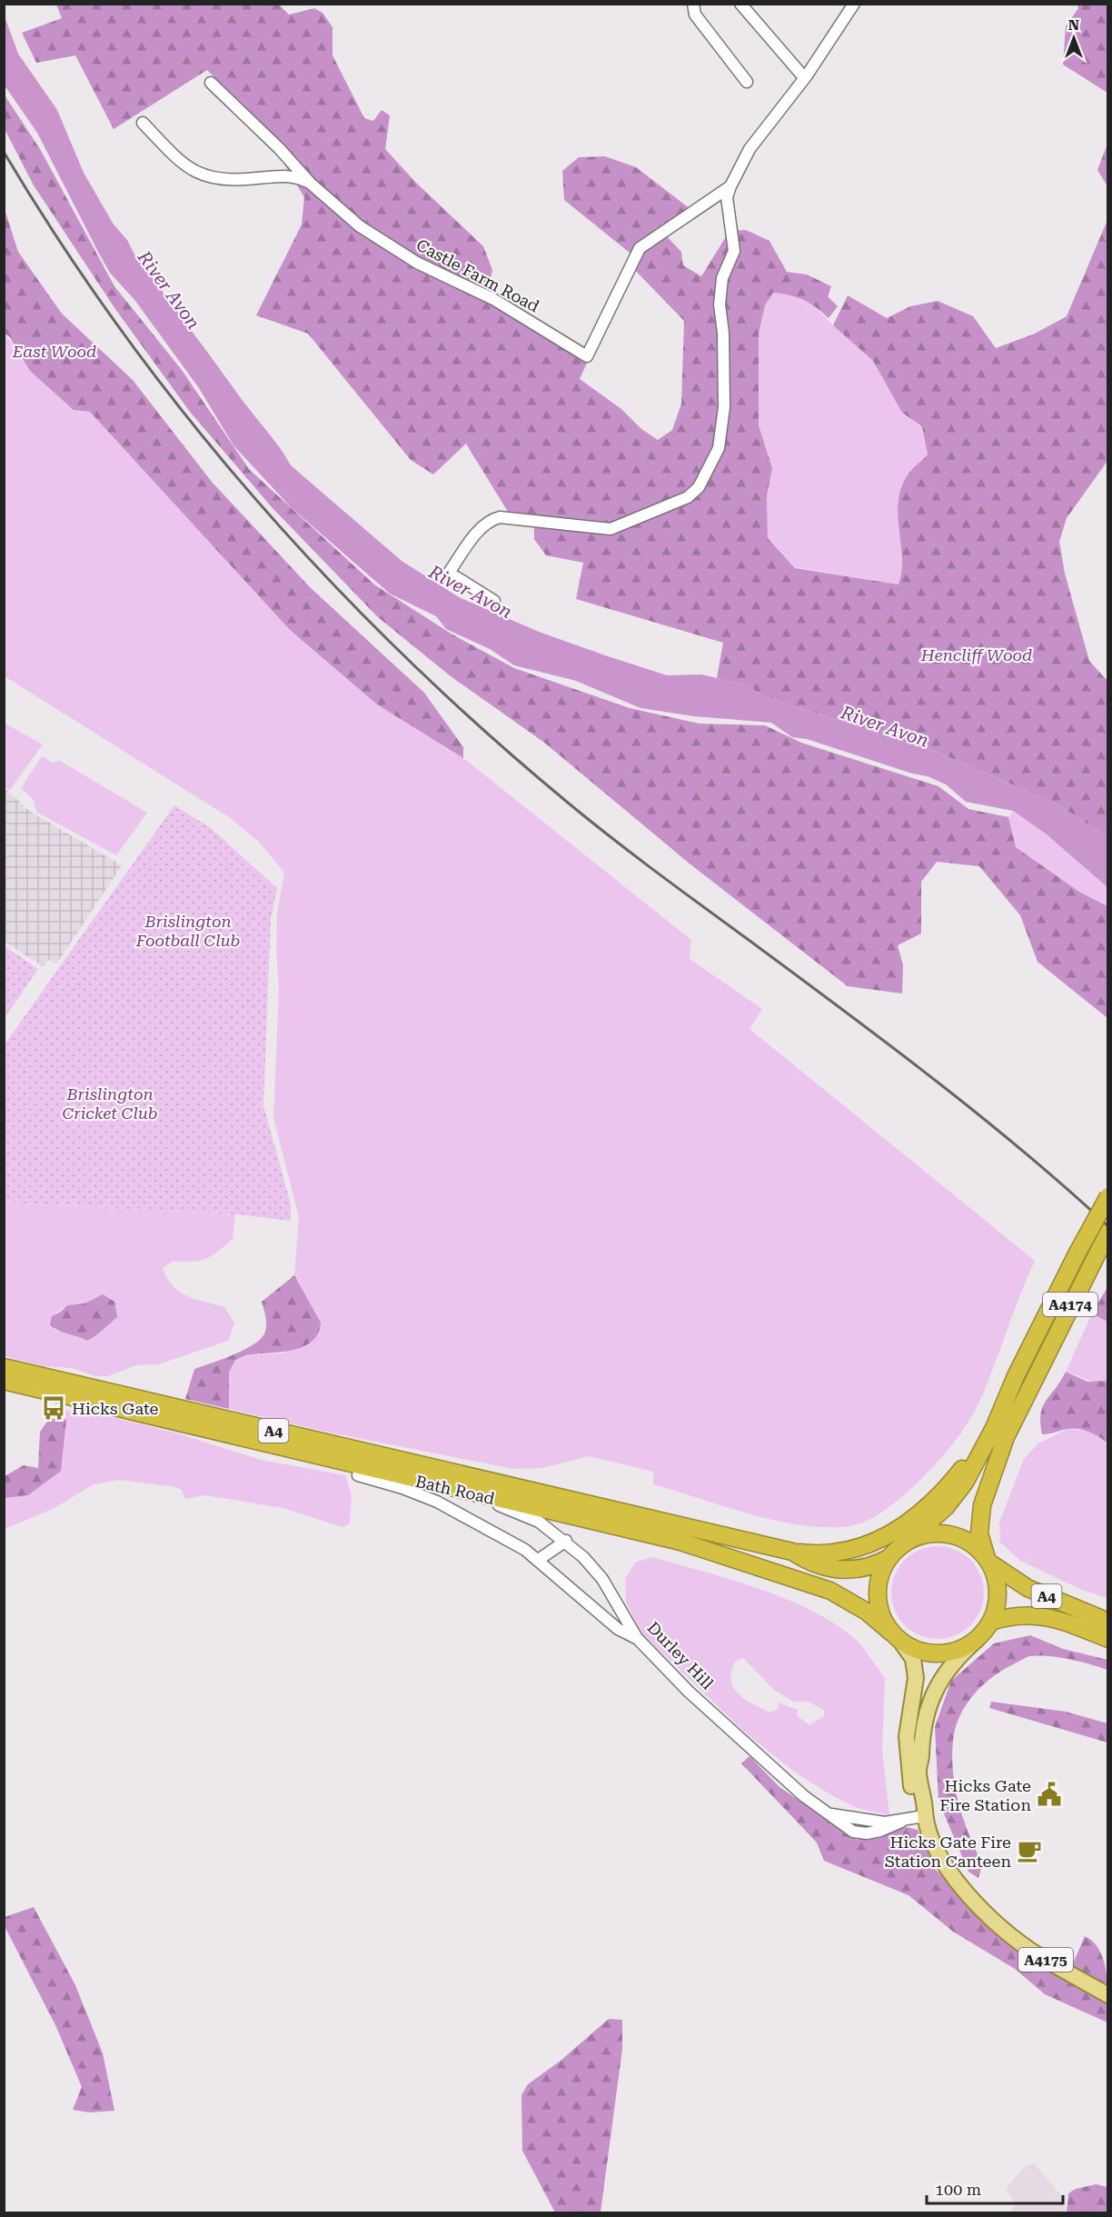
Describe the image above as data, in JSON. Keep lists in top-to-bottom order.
{
  "streets": {
    "highway": ["A4174", "A4", "Bath Road"],
    "main road": ["A4175"],
    "street": ["Castle Farm Road", "Durley Hill"]
  },
  "crossings": [
    ["A4174", "A4"],
    ["A4174", "Bath Road"],
    ["A4174", "A4175"],
    ["A4", "Bath Road"],
    ["A4", "A4175"],
    ["Bath Road", "Durley Hill"],
    ["Bath Road", "A4175"],
    ["Durley Hill", "A4175"]
  ],
  "water": ["River Avon"],
  "parks": [
    "East Wood",
    "Hencliff Wood",
    "Brislington Football Club",
    "Brislington Cricket Club"
  ],
  "places": {
    "bus stop": ["Hicks Gate"],
    "public building": ["Hicks Gate Fire Station"],
    "cafe": ["Hicks Gate Fire Station Canteen"]
  },
  "scale_bar": "100 m",
  "north": "top"
}
